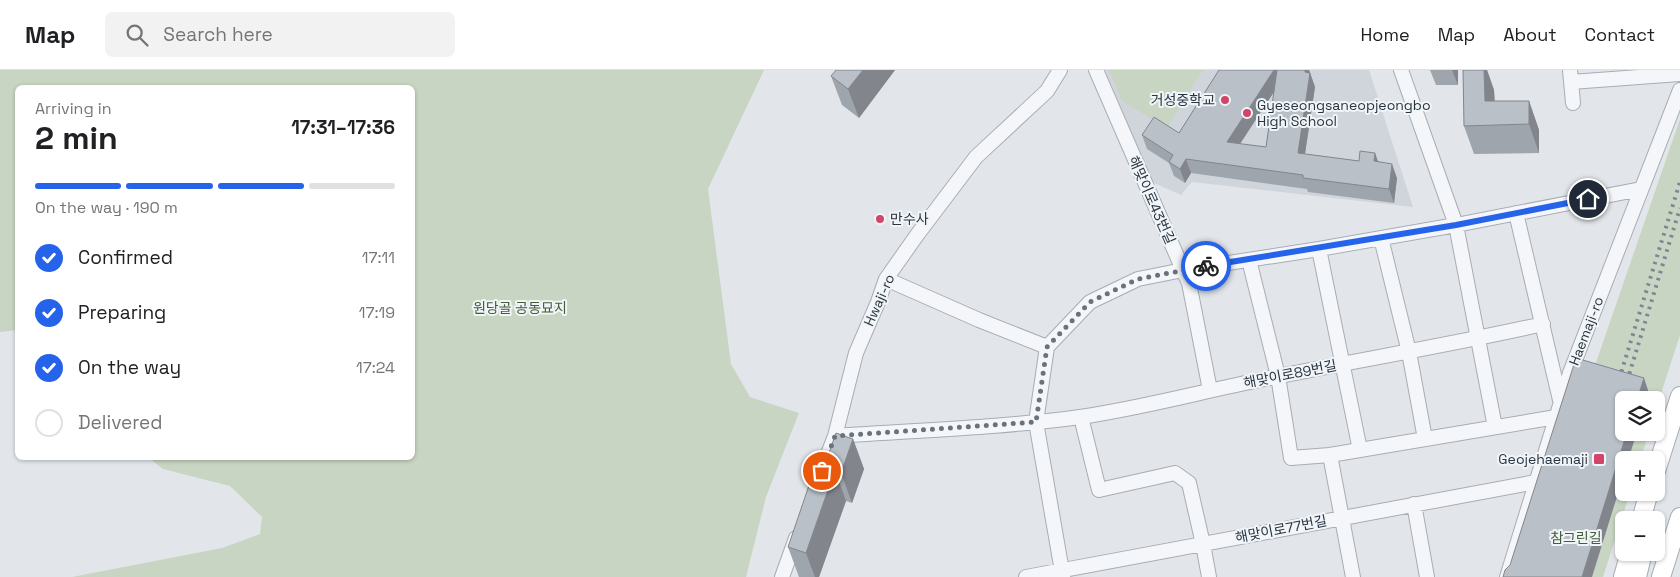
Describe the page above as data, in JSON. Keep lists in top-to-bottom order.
{
  "streets": {
    "street": [
      "해맞이로43번길",
      "Hwaji-ro",
      "Haemaji-ro",
      "해맞이로89번길",
      "해맞이로77번길"
    ]
  },
  "crossings": [
    ["해맞이로43번길", "해맞이로89번길"],
    ["Hwaji-ro", "해맞이로89번길"],
    ["Haemaji-ro", "해맞이로77번길"]
  ],
  "parks": ["원당골 공동묘지", "참그린길"],
  "places": {
    "other": ["거성중학교", "Gyeseongsaneopjeongbo High School", "만수사"],
    "transit": ["Geojehaemaji"]
  },
  "page": {
    "header": "Map",
    "search": "Search here",
    "nav": [
      "Home",
      "Map",
      "About",
      "Contact"
    ],
    "heading": ["2 min", "Arriving in", "17:31–17:36"],
    "bar": "On the way · 190 m",
    "list": [
      ["Confirmed", "17:11"],
      ["Preparing", "17:19"],
      ["On the way", "17:24"],
      "Delivered"
    ],
    "map_buttons": ["+", "−"]
  }
}
